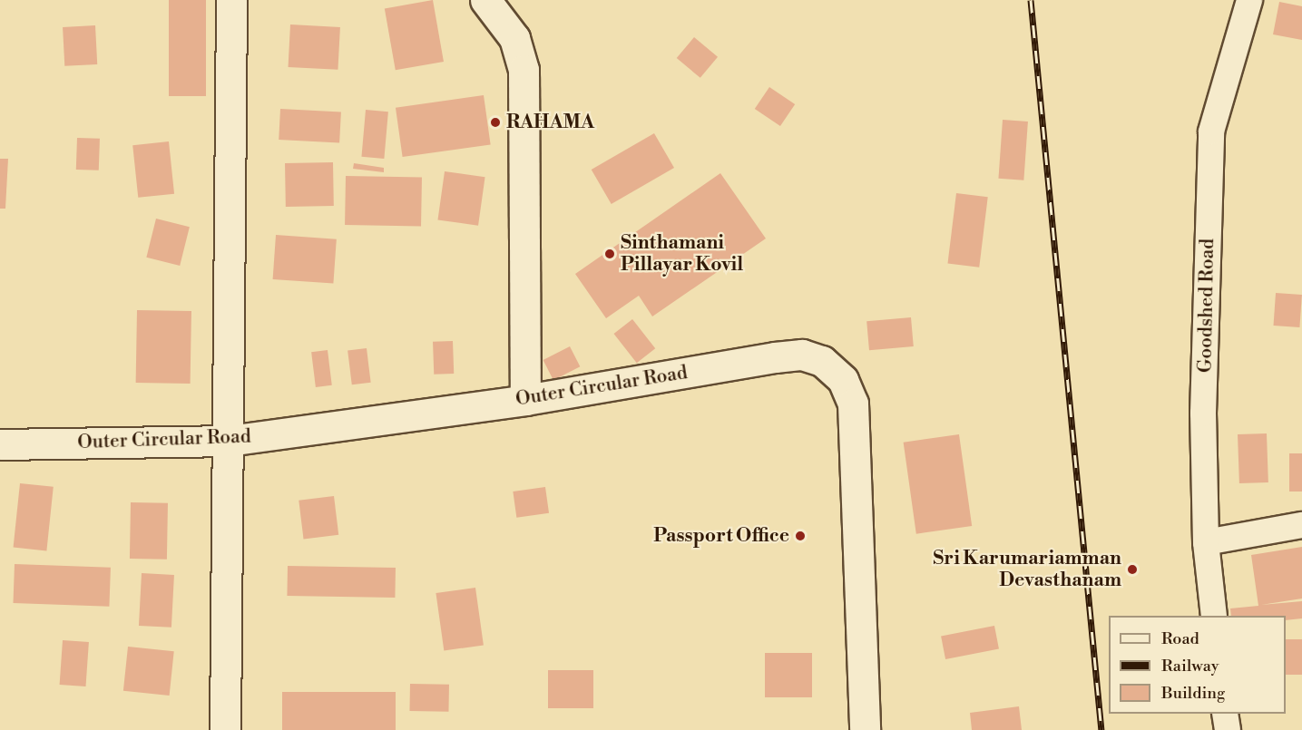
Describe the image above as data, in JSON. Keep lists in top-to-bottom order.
{
  "streets": {
    "street": ["Goodshed Road", "Outer Circular Road"]
  },
  "places": [
    "RAHAMA",
    "Sinthamani Pillayar Kovil",
    "Passport Office",
    "Sri Karumariamman Devasthanam"
  ],
  "legend": ["Road", "Railway", "Building"]
}
